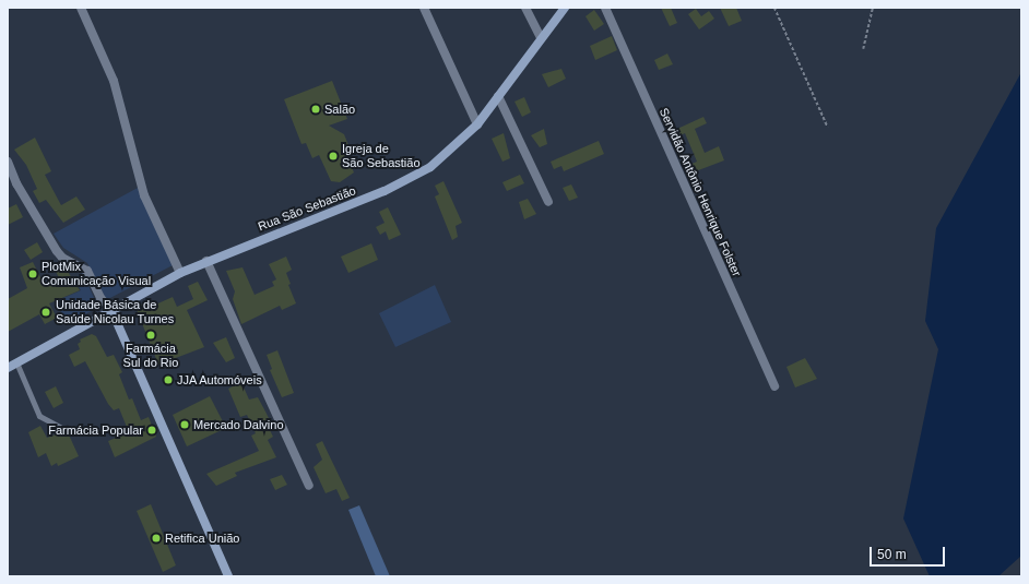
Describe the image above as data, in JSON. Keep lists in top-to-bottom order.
{
  "streets": {
    "main road": ["Rua São Sebastião"],
    "street": ["Servidão Antônio Henrique Folster"]
  },
  "places": [
    "Salão",
    "Igreja de São Sebastião",
    "PlotMix Comunicação Visual",
    "Unidade Básica de Saúde Nicolau Turnes",
    "Farmácia Sul do Rio",
    "JJA Automóveis",
    "Mercado Dalvino",
    "Farmácia Popular",
    "Retifica União"
  ],
  "scale_bar": "50 m"
}
